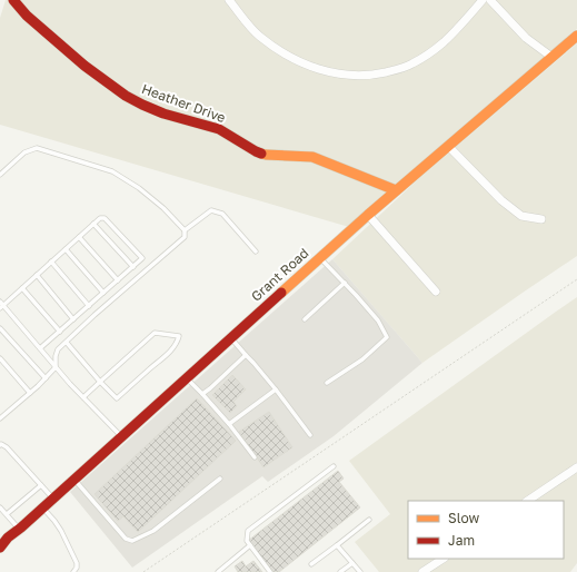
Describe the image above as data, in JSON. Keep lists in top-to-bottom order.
{
  "streets": {
    "street": ["Heather Drive", "Grant Road"]
  },
  "crossings": [
    ["Heather Drive", "Grant Road"]
  ],
  "legend": ["Slow", "Jam"]
}
